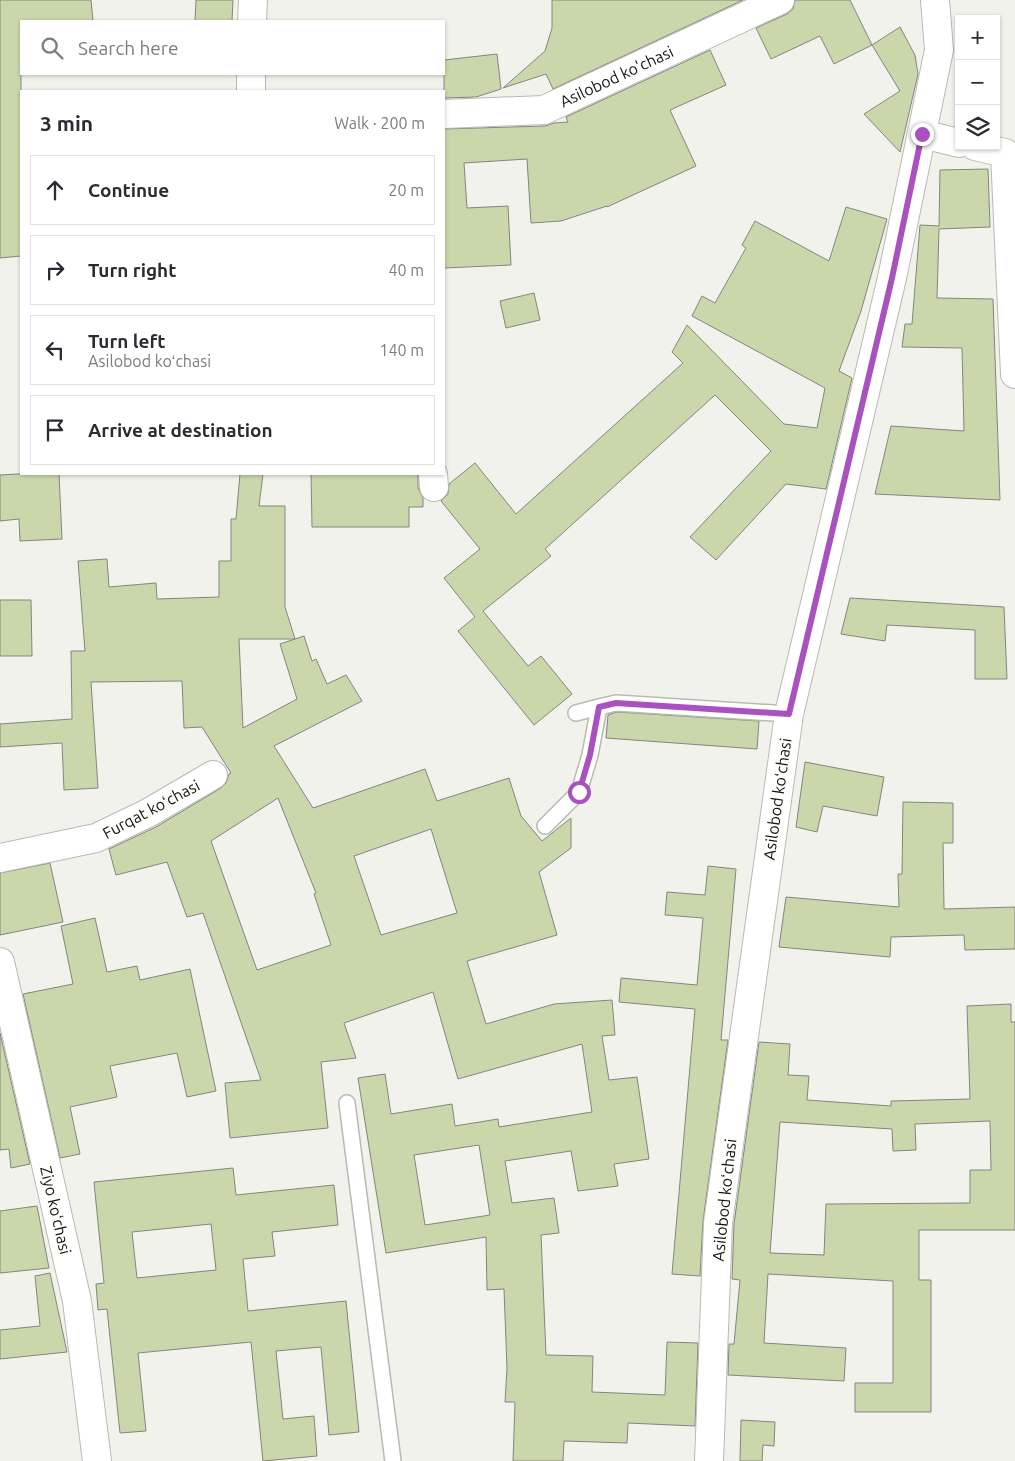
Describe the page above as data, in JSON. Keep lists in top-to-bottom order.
{
  "streets": {
    "street": [
      "Asilobod ko'chasi",
      "Asilobod koʻchasi",
      "Furqat koʻchasi",
      "Ziyo koʻchasi"
    ]
  },
  "page": {
    "map_buttons": ["+", "−"],
    "search": "Search here",
    "heading": ["3 min", "Walk · 200 m"],
    "list": [
      ["Continue", "20 m"],
      ["Turn right", "40 m"],
      ["Turn left", "Asilobod koʻchasi", "140 m"],
      "Arrive at destination"
    ]
  }
}
